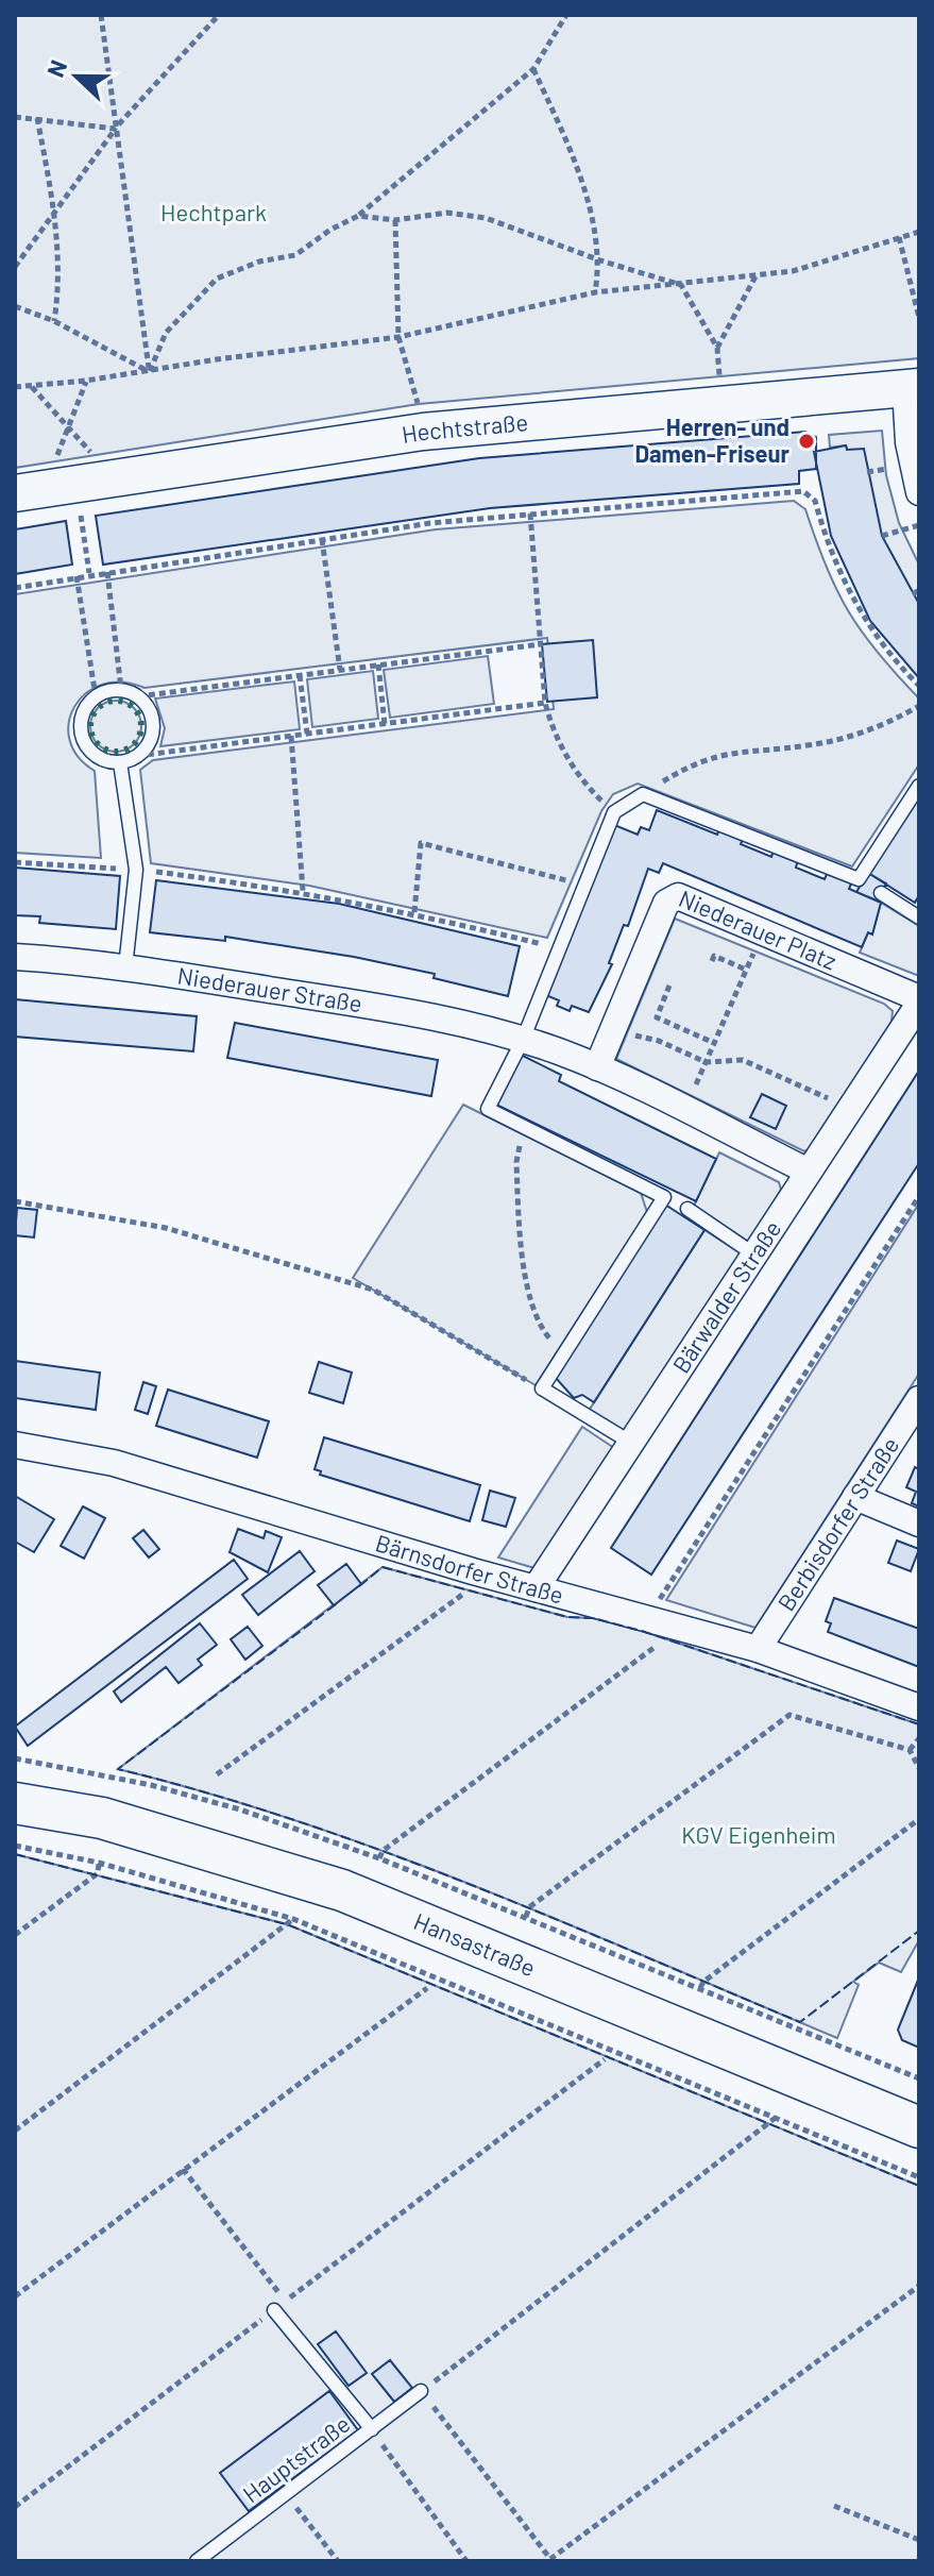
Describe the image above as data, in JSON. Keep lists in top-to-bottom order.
{
  "streets": {
    "main road": ["Hansastraße"],
    "street": [
      "Hechtstraße",
      "Niederauer Platz",
      "Niederauer Straße",
      "Bärwalder Straße",
      "Berbisdorfer Straße",
      "Bärnsdorfer Straße"
    ],
    "lane": ["Hauptstraße"]
  },
  "crossings": [
    ["Niederauer Platz", "Bärwalder Straße"],
    ["Bärwalder Straße", "Bärnsdorfer Straße"],
    ["Berbisdorfer Straße", "Bärnsdorfer Straße"]
  ],
  "parks": ["Hechtpark", "KGV Eigenheim"],
  "places": ["Herren- und Damen-Friseur"],
  "north": "left"
}
